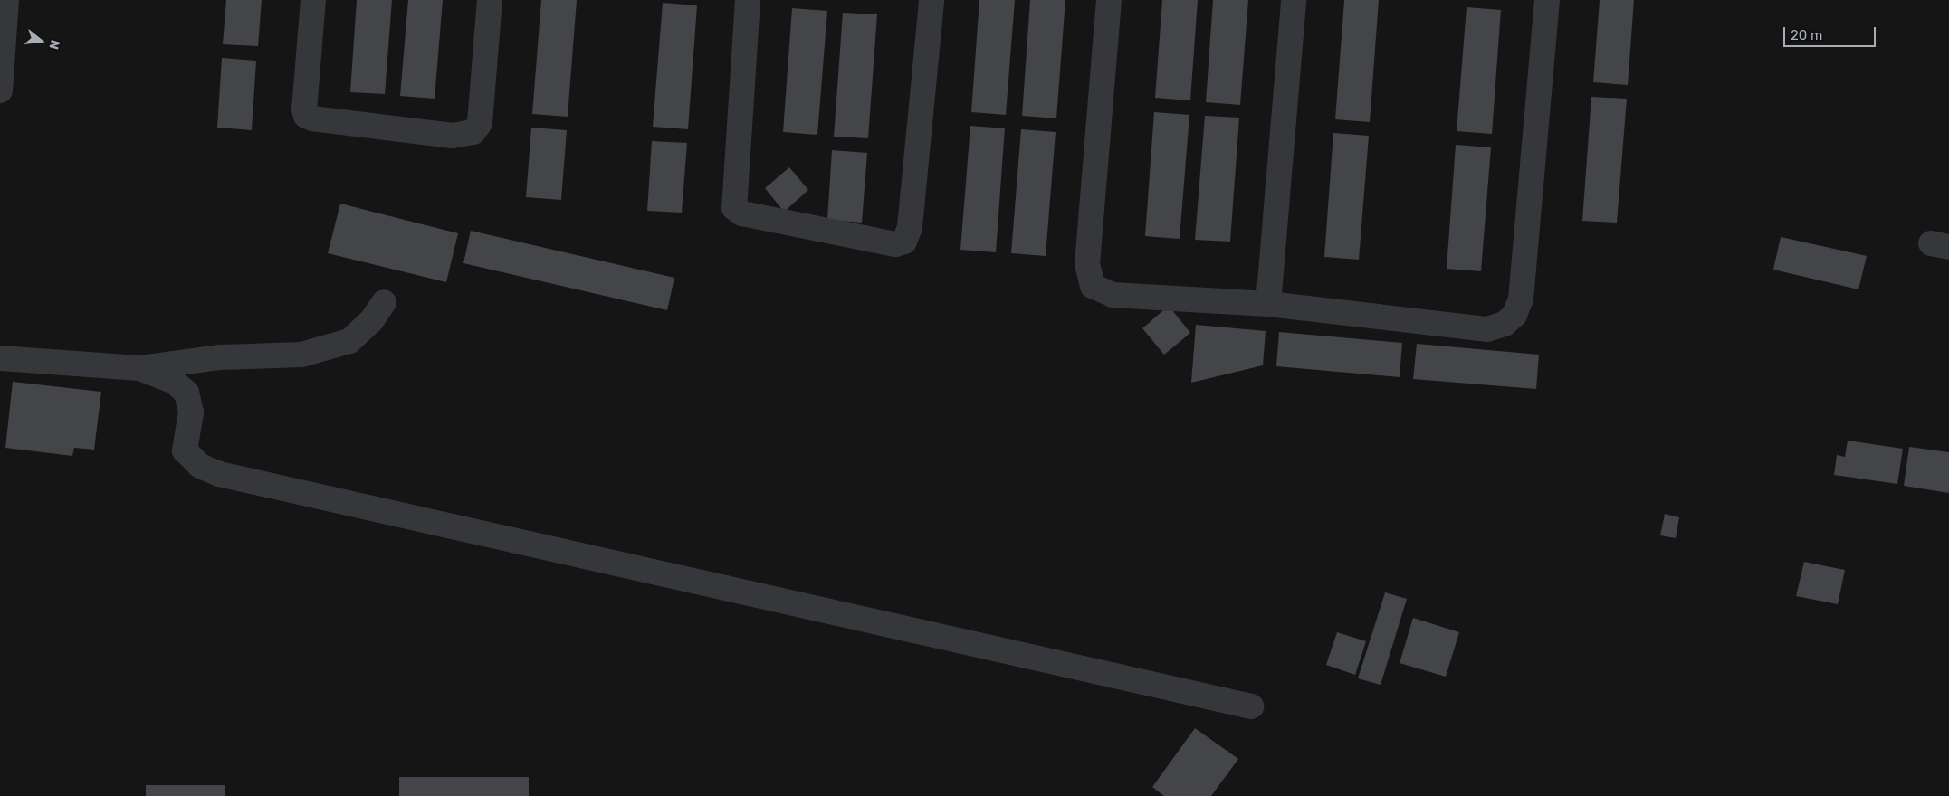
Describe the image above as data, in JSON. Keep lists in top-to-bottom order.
{
  "scale_bar": "20 m",
  "north": "right"
}
